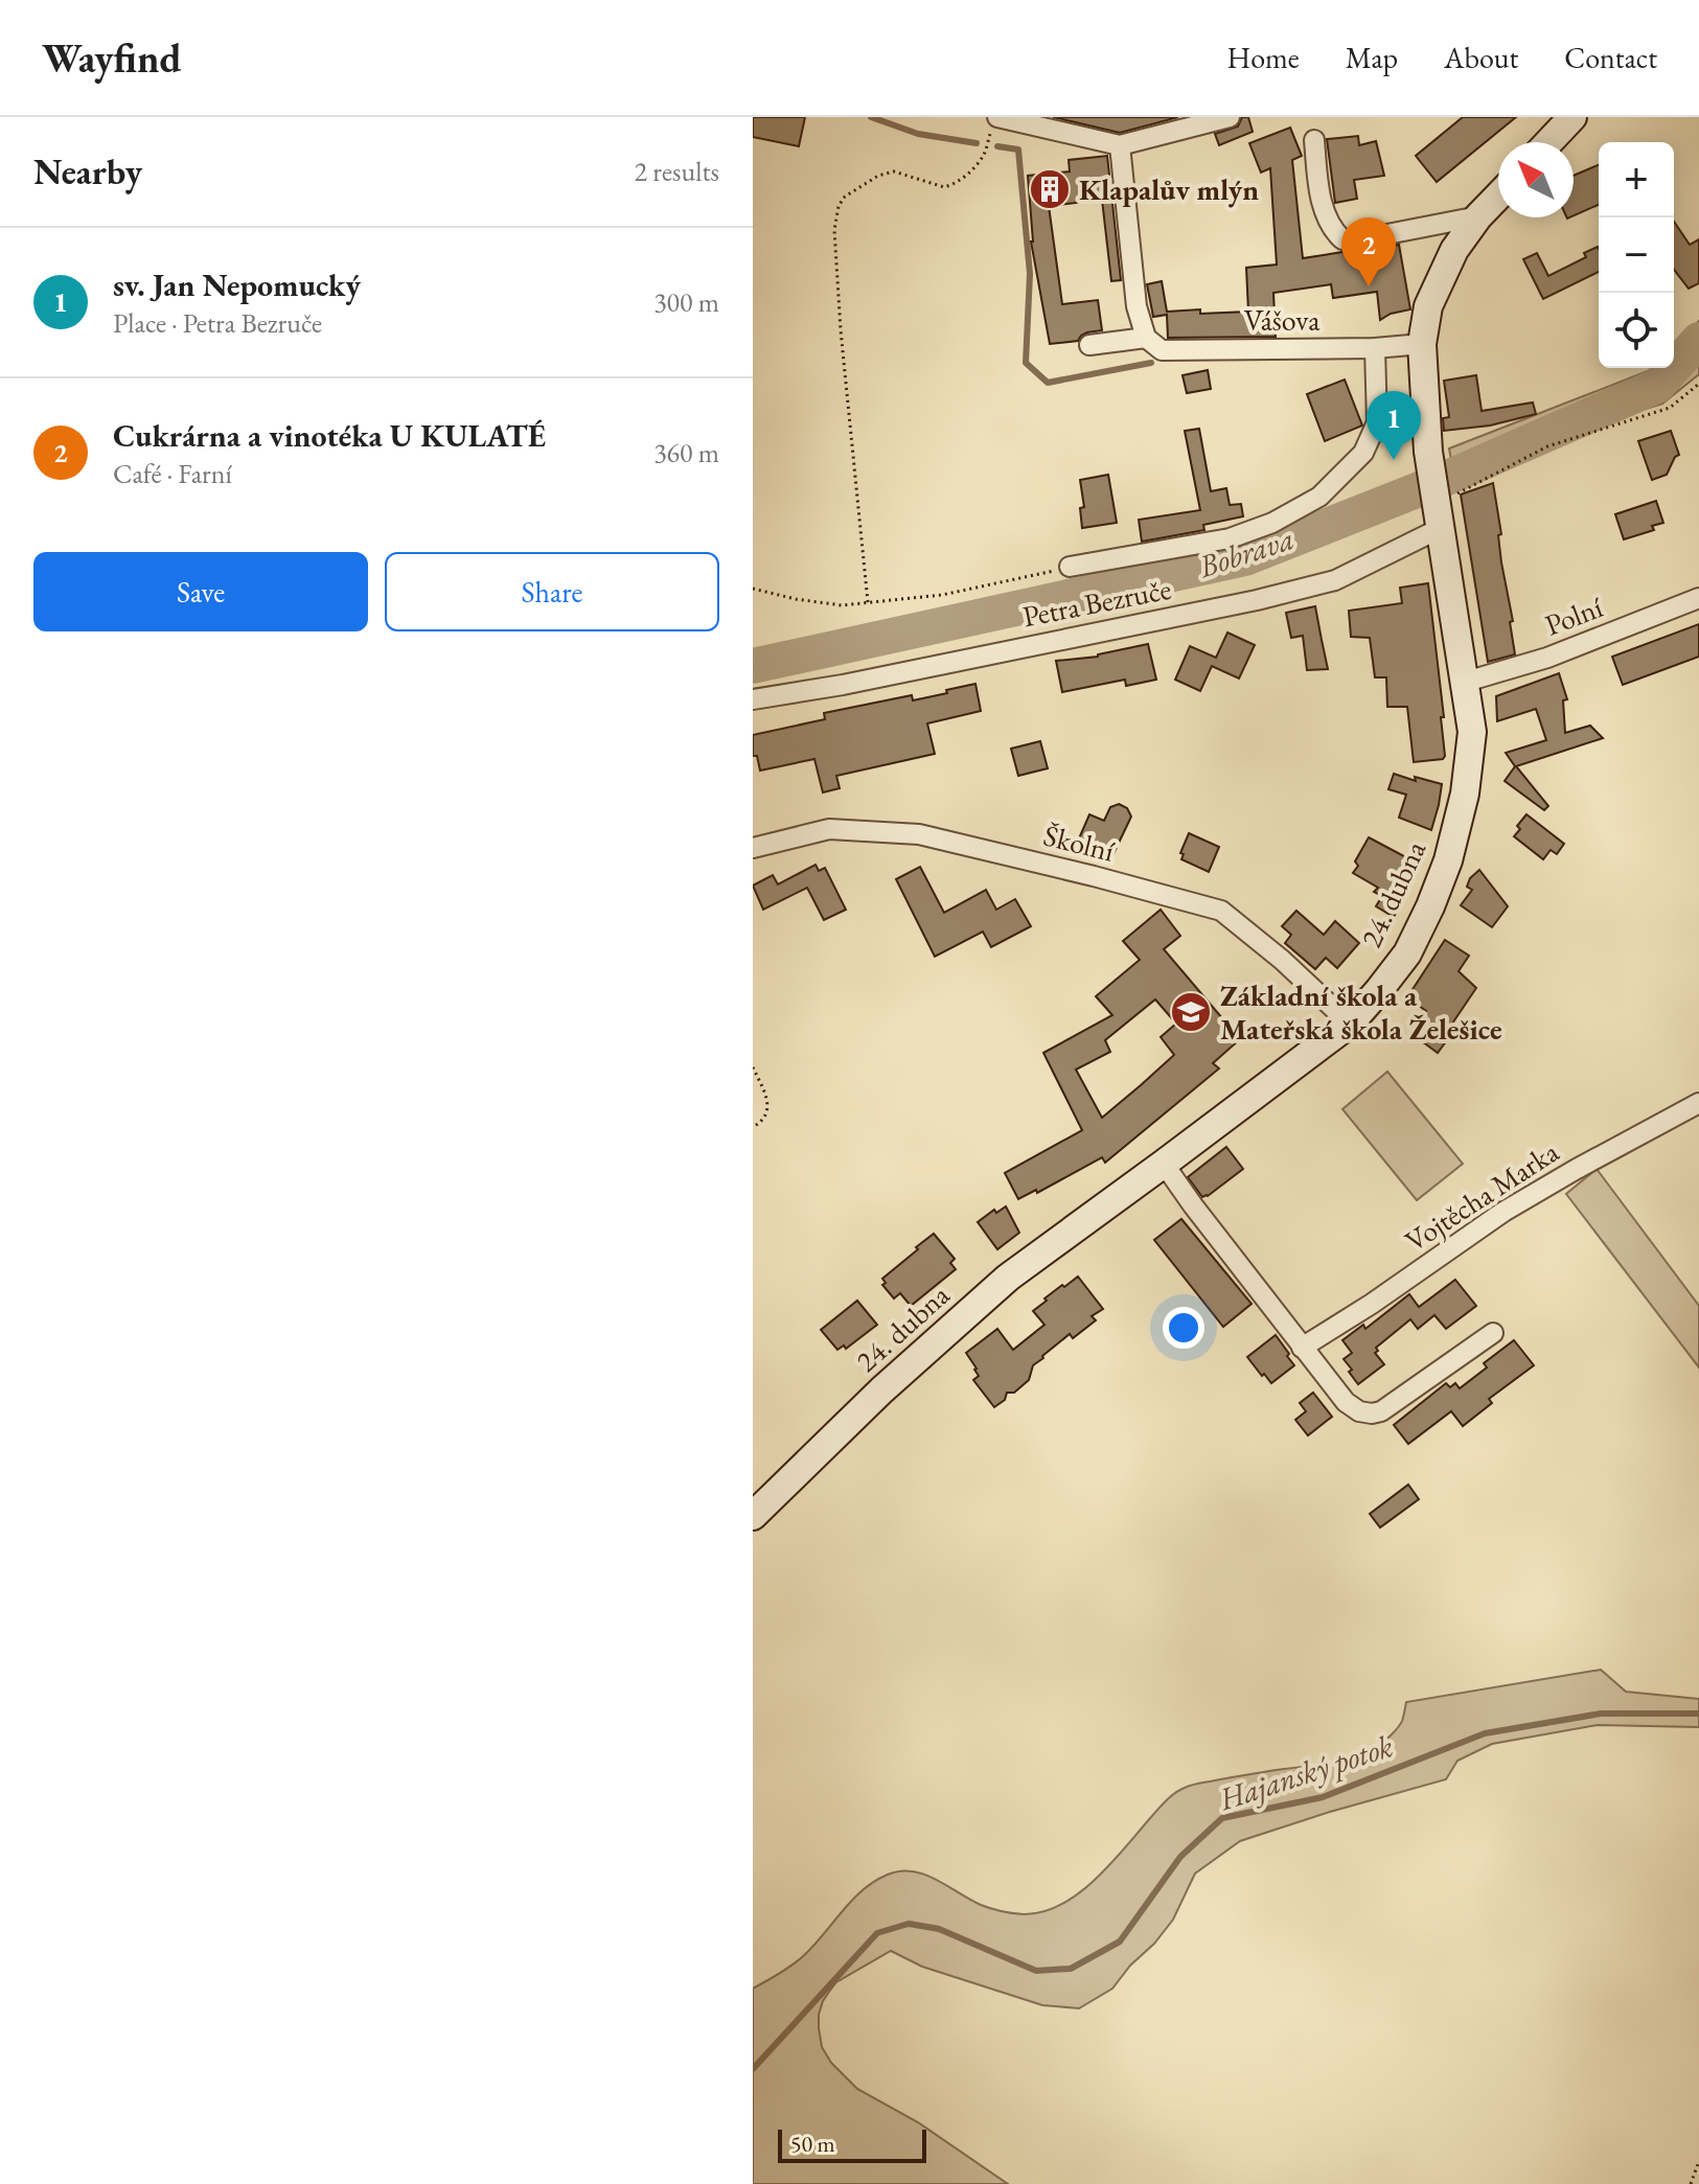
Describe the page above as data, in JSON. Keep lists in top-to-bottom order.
{
  "streets": {
    "main road": ["24. dubna"],
    "street": [
      "Vášova",
      "Petra Bezruče",
      "Polní",
      "Školní",
      "Vojtěcha Marka"
    ]
  },
  "crossings": [
    ["Vášova", "Petra Bezruče"],
    ["Vášova", "24. dubna"],
    ["Petra Bezruče", "24. dubna"],
    ["Polní", "24. dubna"],
    ["Školní", "24. dubna"]
  ],
  "water": ["Bobrava", "Hajanský potok"],
  "places": {
    "building": ["Klapalův mlýn"],
    "school or university": ["Základní škola a Mateřská škola Želešice"]
  },
  "scale_bar": "50 m",
  "north": "top left",
  "page": {
    "header": "Wayfind",
    "nav": [
      "Home",
      "Map",
      "About",
      "Contact"
    ],
    "heading": ["Nearby", "2 results"],
    "map_buttons": ["+", "−"],
    "pins": ["2", "1"],
    "list": [
      {
        "mark": "1",
        "name": "sv. Jan Nepomucký",
        "note": "Place · Petra Bezruče",
        "value": "300 m"
      },
      {
        "mark": "2",
        "name": "Cukrárna a vinotéka U KULATÉ",
        "note": "Café · Farní",
        "value": "360 m"
      }
    ],
    "buttons": ["Save", "Share"],
    "scale": "50 m"
  }
}
